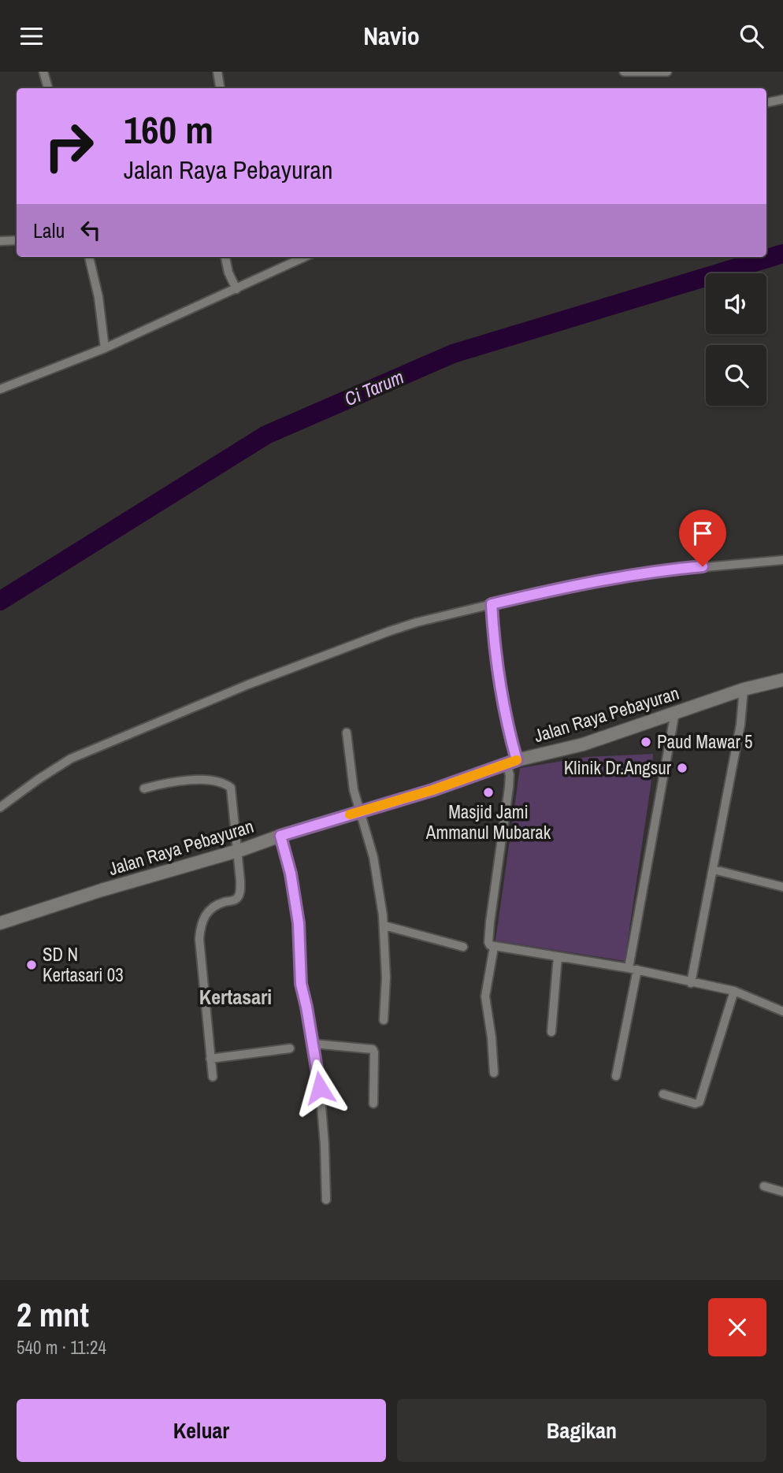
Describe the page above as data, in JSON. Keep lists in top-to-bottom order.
{
  "streets": {
    "main road": ["Jalan Raya Pebayuran"]
  },
  "districts": ["Kertasari"],
  "water": ["Ci Tarum"],
  "places": [
    "Paud Mawar 5",
    "Klinik Dr.Angsur",
    "Masjid Jami Ammanul Mubarak",
    "SD N Kertasari 03"
  ],
  "page": {
    "header": "Navio",
    "turn": ["160 m", "Jalan Raya Pebayuran"],
    "then": "Lalu",
    "heading": ["2 mnt", "540 m · 11:24"],
    "buttons": ["Keluar", "Bagikan"]
  }
}
